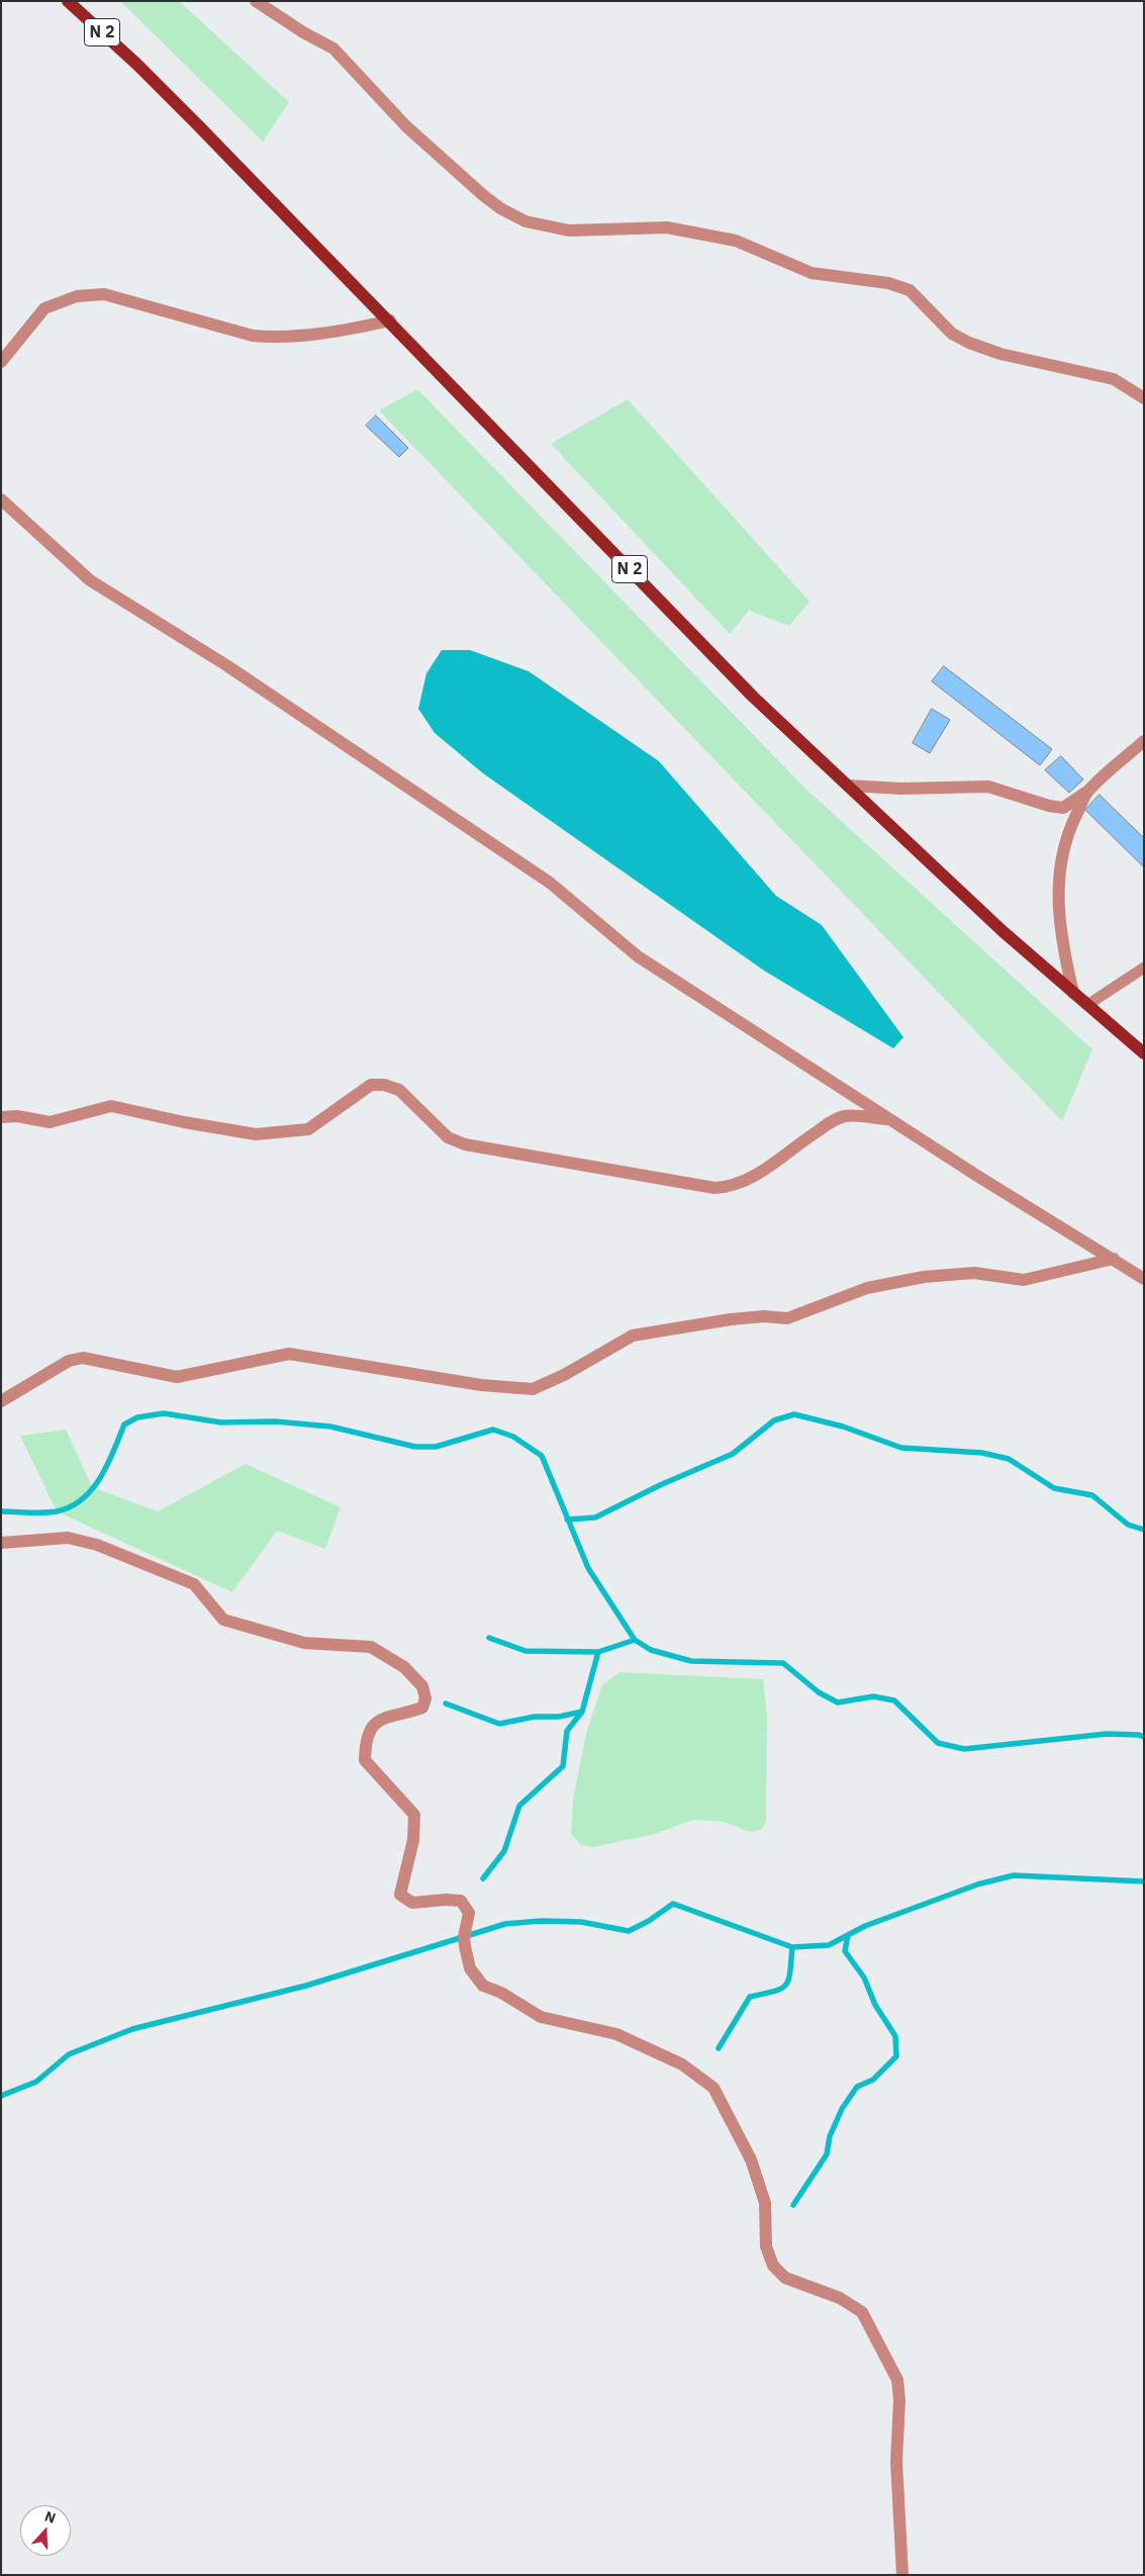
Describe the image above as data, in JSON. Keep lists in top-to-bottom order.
{
  "streets": {
    "main road": ["N 2"]
  },
  "north": "top"
}
